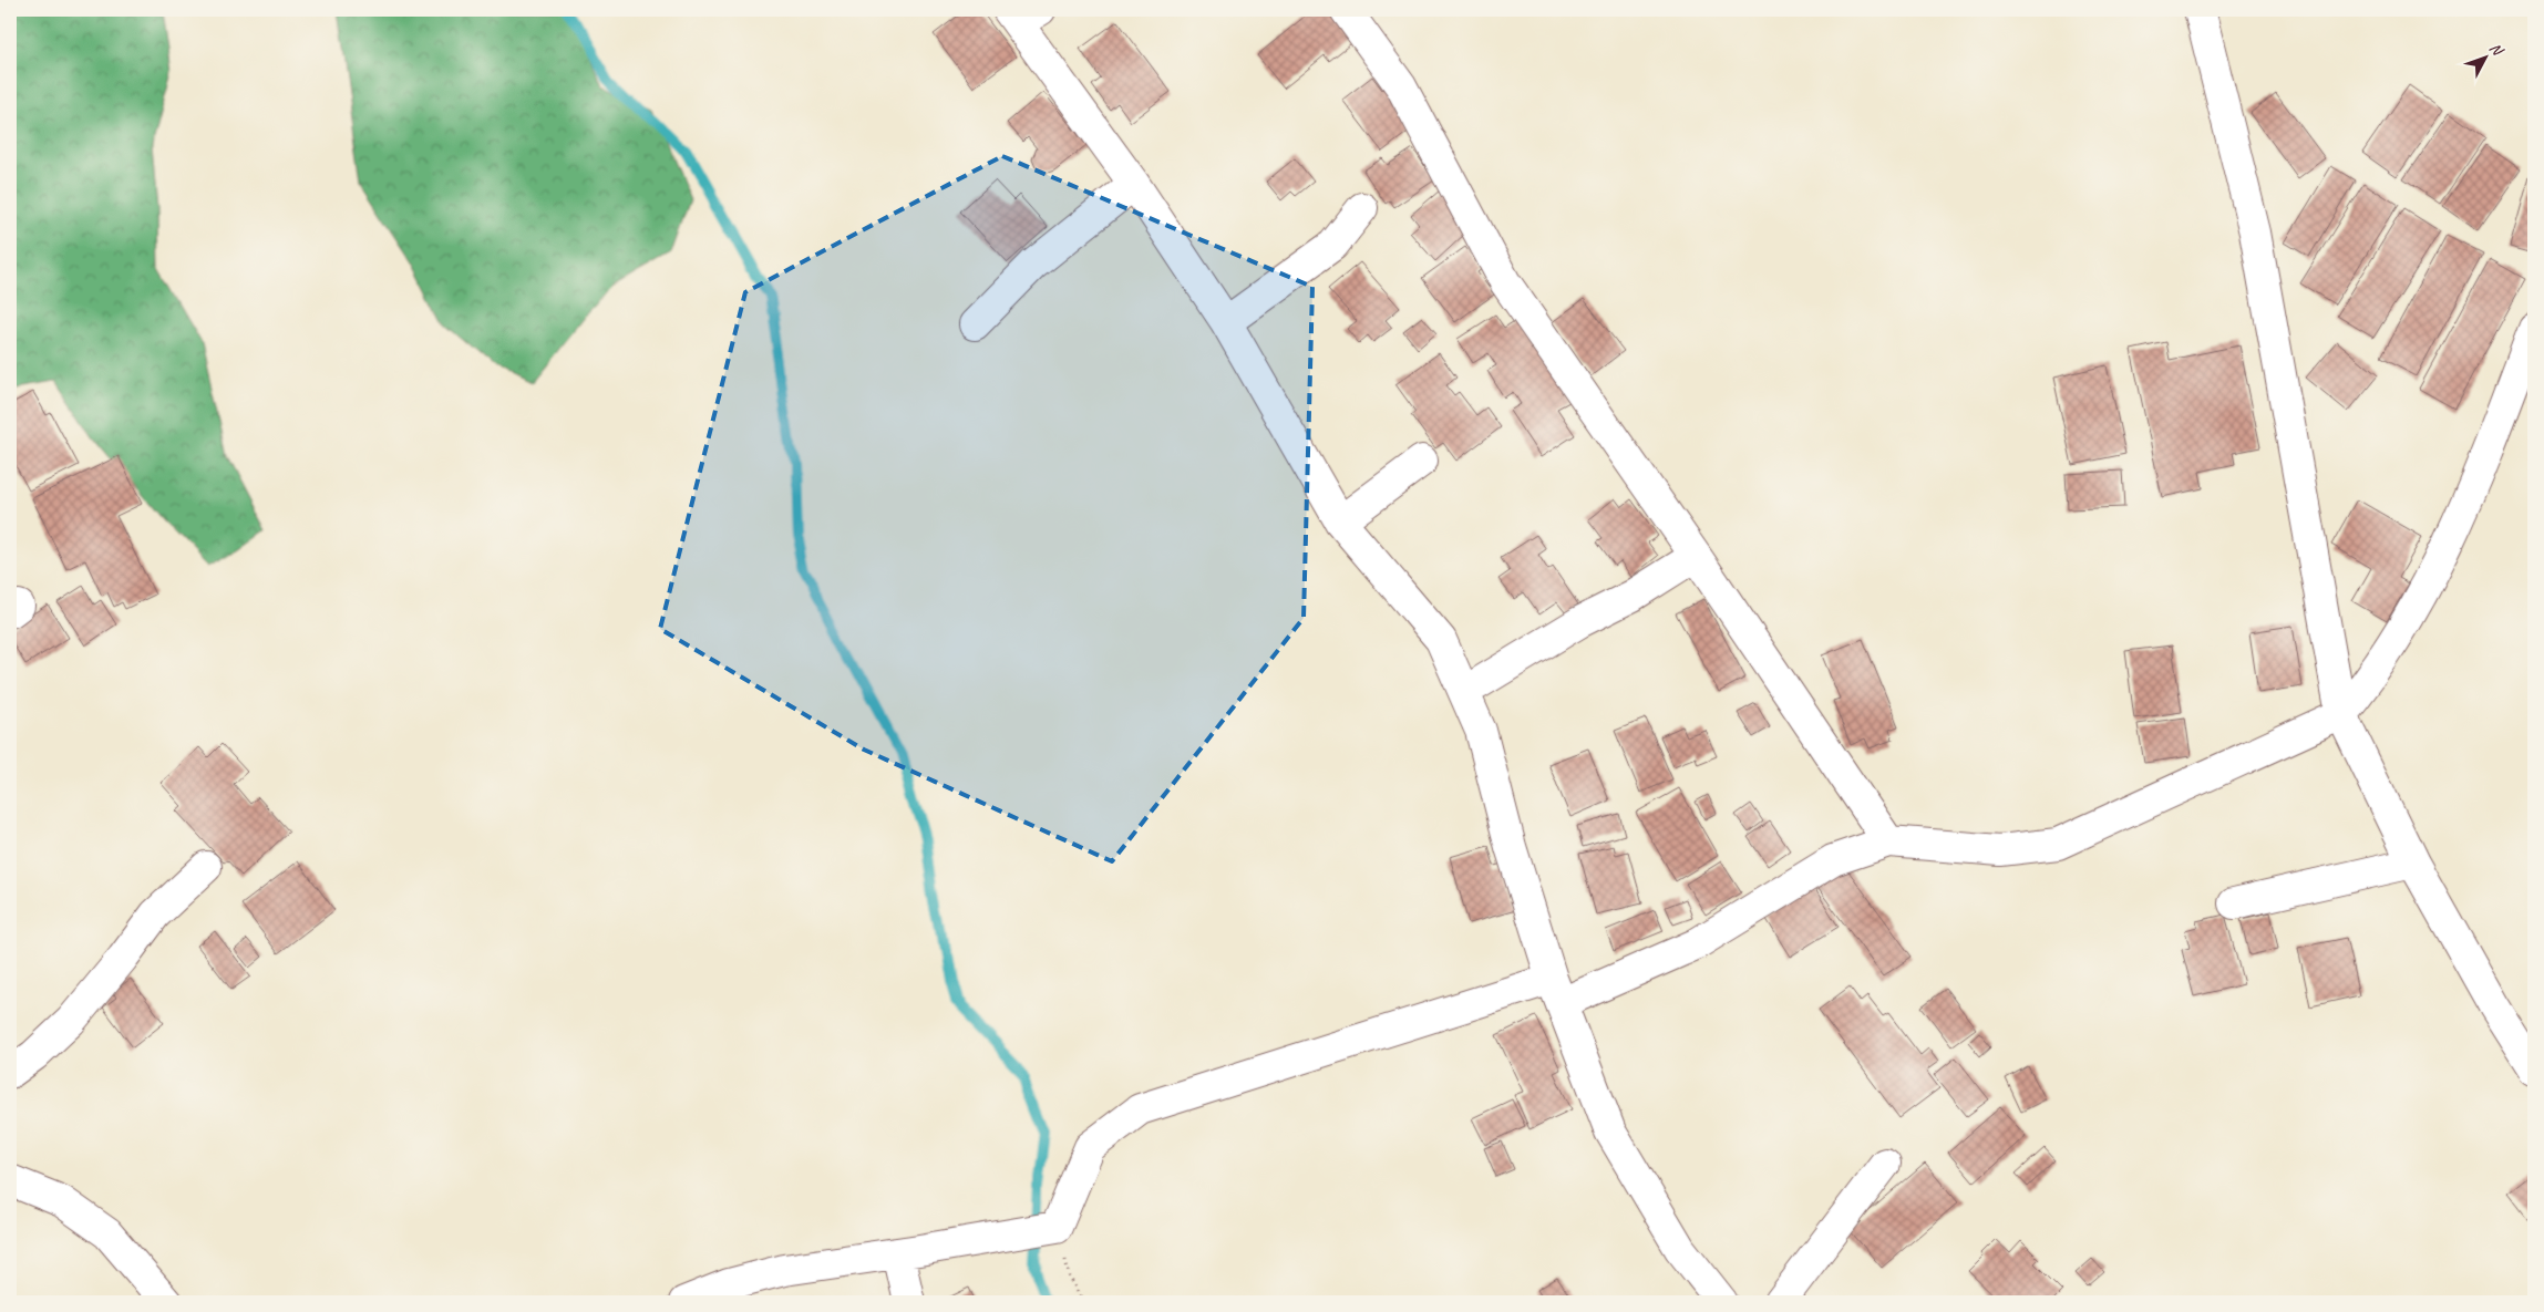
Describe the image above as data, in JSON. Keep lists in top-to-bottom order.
{
  "north": "top right"
}
